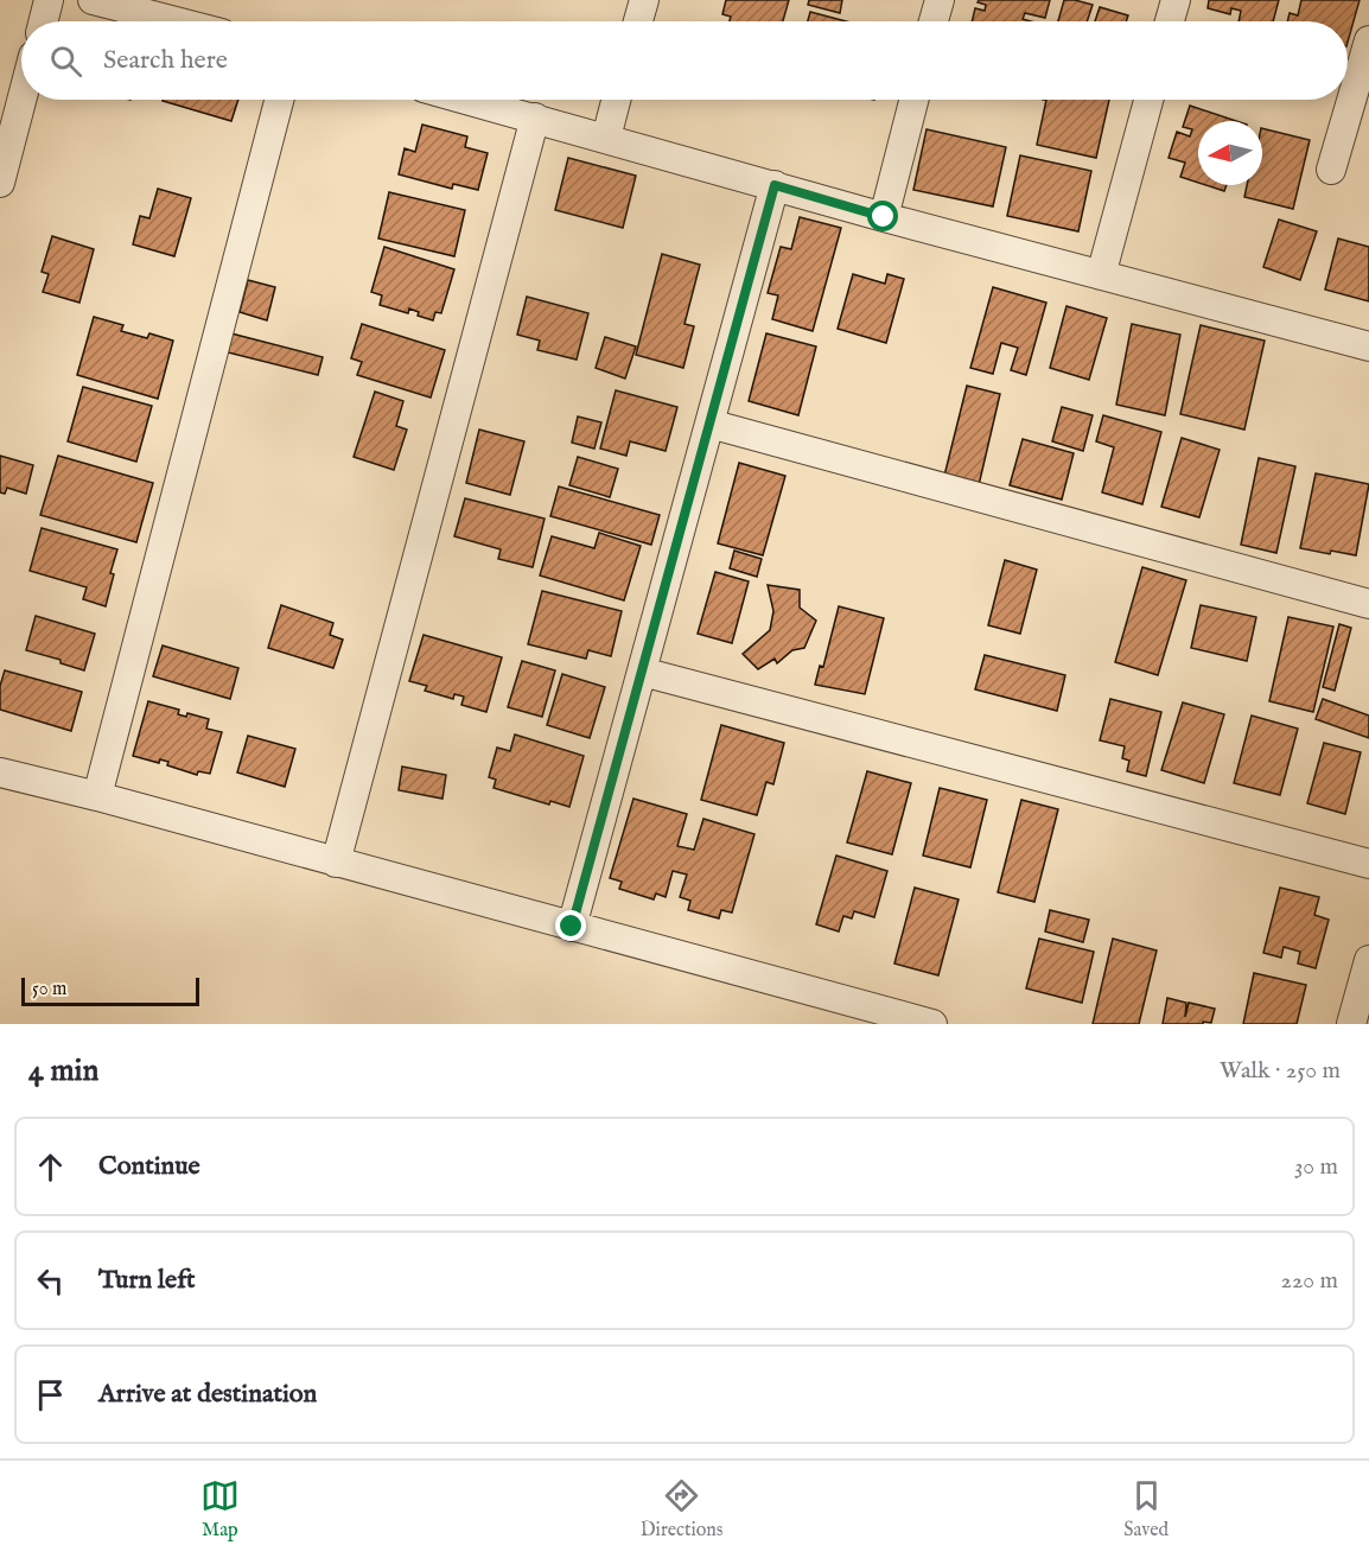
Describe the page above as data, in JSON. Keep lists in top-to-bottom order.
{
  "scale_bar": "50 m",
  "north": "left",
  "page": {
    "search": "Search here",
    "scale": "50 m",
    "heading": ["4 min", "Walk · 250 m"],
    "list": [
      ["Continue", "30 m"],
      ["Turn left", "220 m"],
      "Arrive at destination"
    ],
    "nav": ["Map", "Directions", "Saved"]
  }
}
